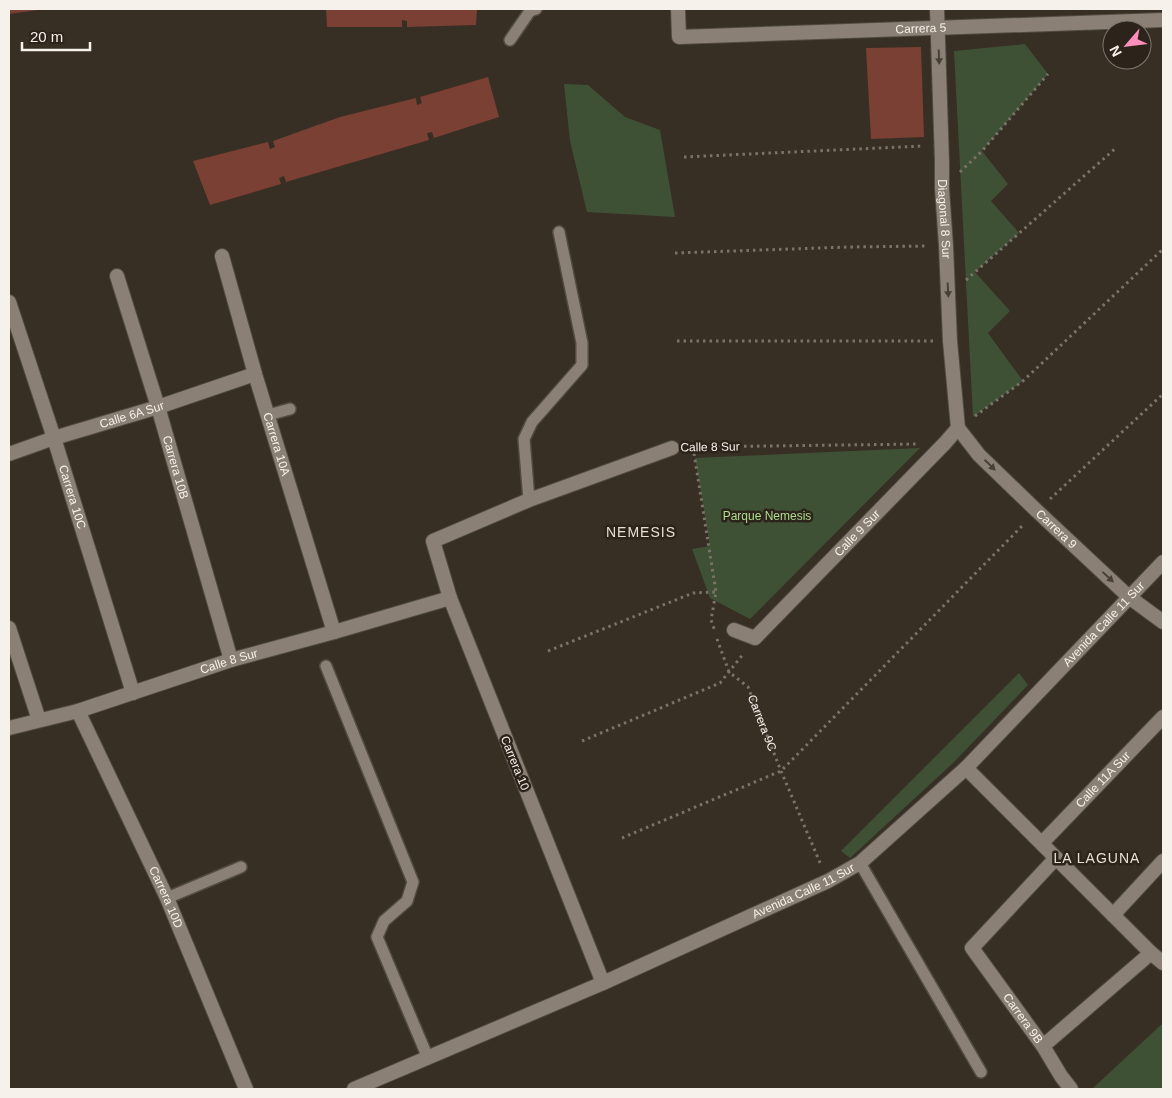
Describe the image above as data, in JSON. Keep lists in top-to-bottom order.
{
  "streets": {
    "street": [
      "Carrera 5",
      "Diagonal 8 Sur",
      "Calle 6A Sur",
      "Carrera 10A",
      "Calle 8 Sur",
      "Carrera 10B",
      "Carrera 10C",
      "Carrera 9",
      "Calle 9 Sur",
      "Avenida Calle 11 Sur",
      "Carrera 10",
      "Calle 11A Sur",
      "Carrera 10D",
      "Carrera 9B"
    ],
    "path": ["Carrera 9C"]
  },
  "crossings": [
    ["Carrera 5", "Diagonal 8 Sur"],
    ["Diagonal 8 Sur", "Carrera 9"],
    ["Diagonal 8 Sur", "Calle 9 Sur"],
    ["Calle 6A Sur", "Carrera 10A"],
    ["Calle 6A Sur", "Carrera 10B"],
    ["Calle 6A Sur", "Carrera 10C"],
    ["Carrera 10A", "Calle 8 Sur"],
    ["Calle 8 Sur", "Carrera 10B"],
    ["Calle 8 Sur", "Carrera 10C"],
    ["Calle 8 Sur", "Calle 9 Sur"],
    ["Calle 8 Sur", "Carrera 10"],
    ["Calle 8 Sur", "Carrera 10D"],
    ["Carrera 9", "Calle 9 Sur"],
    ["Carrera 9", "Avenida Calle 11 Sur"],
    ["Avenida Calle 11 Sur", "Carrera 9C"],
    ["Avenida Calle 11 Sur", "Carrera 10"]
  ],
  "one_way": ["Diagonal 8 Sur", "Carrera 9"],
  "districts": ["NEMESIS", "LA LAGUNA"],
  "parks": ["Parque Nemesis"],
  "scale_bar": "20 m",
  "north": "bottom left"
}
